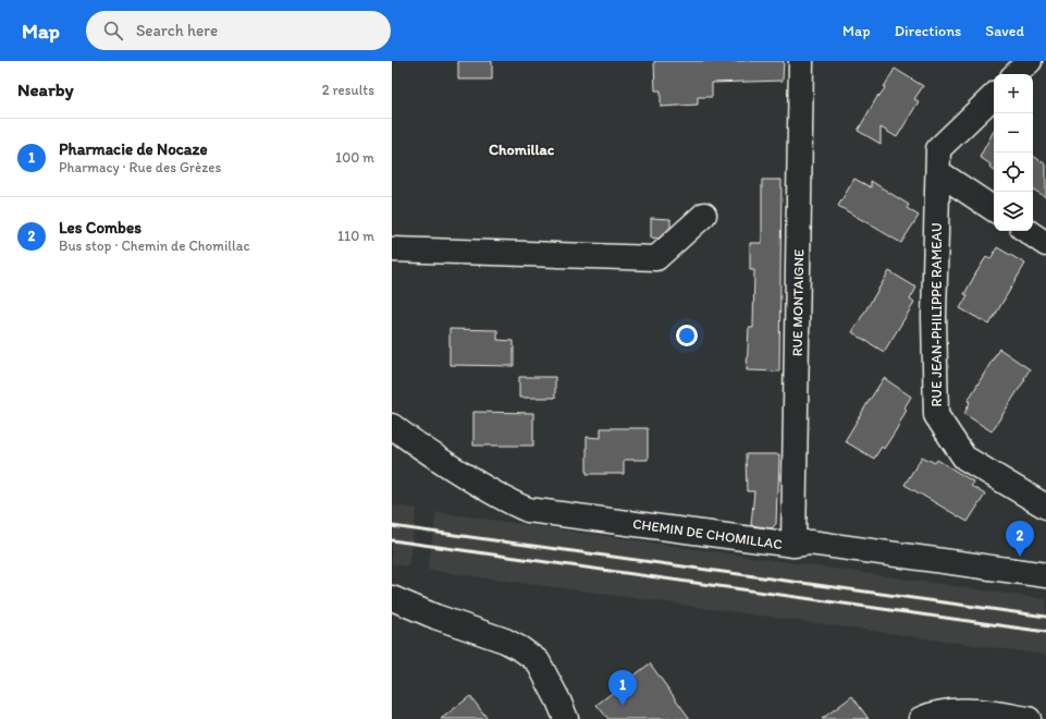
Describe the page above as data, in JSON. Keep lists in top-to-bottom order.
{
  "streets": {
    "street": ["RUE MONTAIGNE", "RUE JEAN-PHILIPPE RAMEAU", "CHEMIN DE CHOMILLAC"]
  },
  "crossings": [
    ["RUE MONTAIGNE", "CHEMIN DE CHOMILLAC"]
  ],
  "districts": ["Chomillac"],
  "page": {
    "header": "Map",
    "search": "Search here",
    "nav": ["Map", "Directions", "Saved"],
    "heading": ["Nearby", "2 results"],
    "map_buttons": ["+", "−"],
    "list": [
      {
        "mark": "1",
        "name": "Pharmacie de Nocaze",
        "note": "Pharmacy · Rue des Grèzes",
        "value": "100 m"
      },
      {
        "mark": "2",
        "name": "Les Combes",
        "note": "Bus stop · Chemin de Chomillac",
        "value": "110 m"
      }
    ],
    "pins": ["2", "1"]
  }
}
